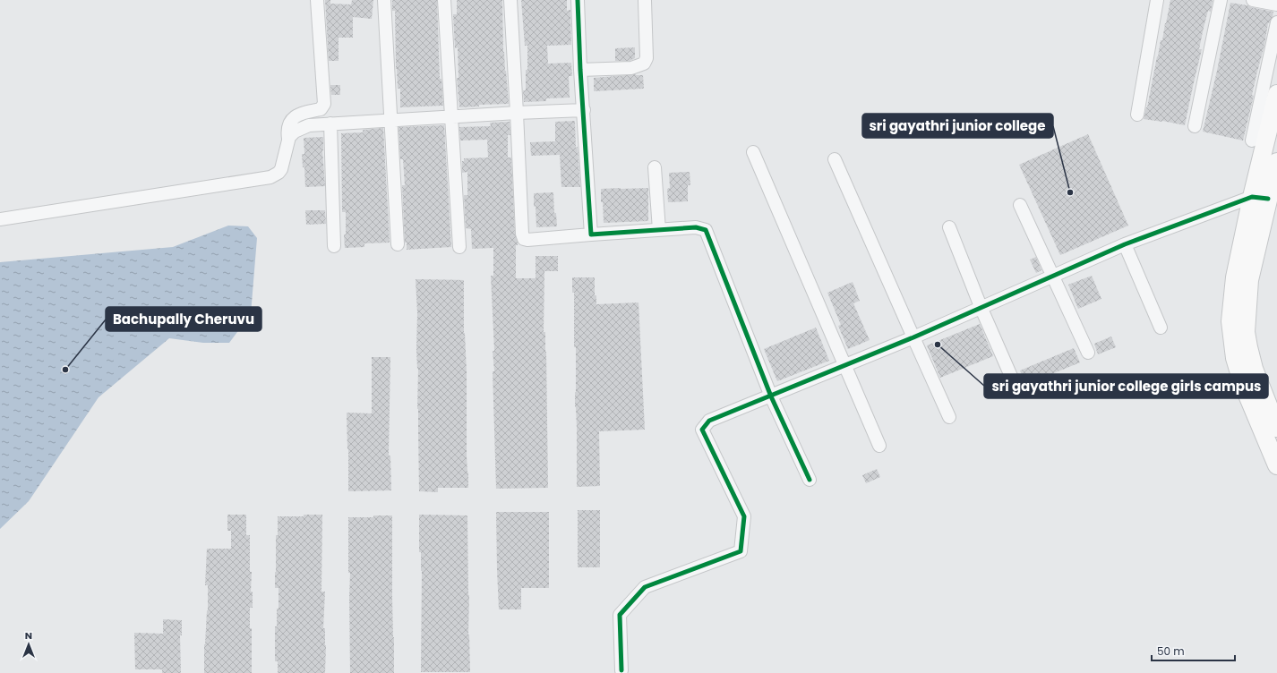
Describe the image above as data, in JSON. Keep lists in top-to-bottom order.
{
  "places": ["sri gayathri junior college", "sri gayathri junior college girls campus", "Bachupally Cheruvu"],
  "scale_bar": "50 m",
  "north": "top"
}
